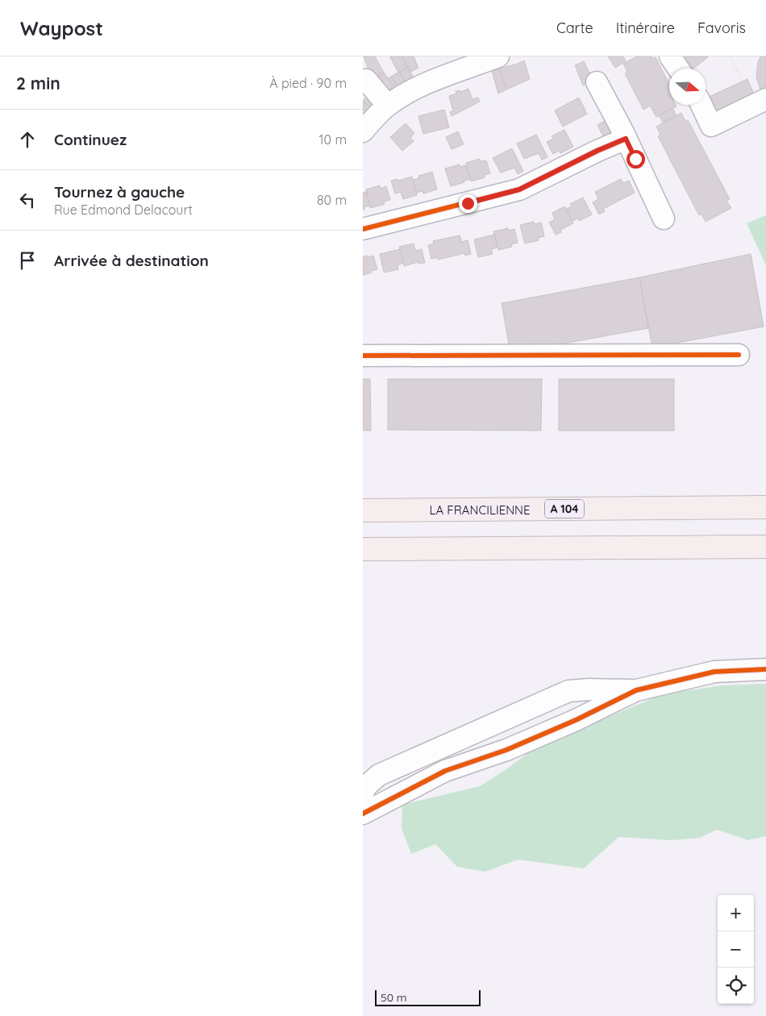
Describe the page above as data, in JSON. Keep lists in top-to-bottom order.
{
  "streets": {
    "highway": ["A 104", "LA FRANCILIENNE"]
  },
  "scale_bar": "50 m",
  "north": "right",
  "page": {
    "header": "Waypost",
    "nav": ["Carte", "Itinéraire", "Favoris"],
    "heading": ["2 min", "À pied · 90 m"],
    "list": [
      ["Continuez", "10 m"],
      ["Tournez à gauche", "Rue Edmond Delacourt", "80 m"],
      "Arrivée à destination"
    ],
    "map_buttons": ["+", "−"],
    "scale": "50 m"
  }
}
